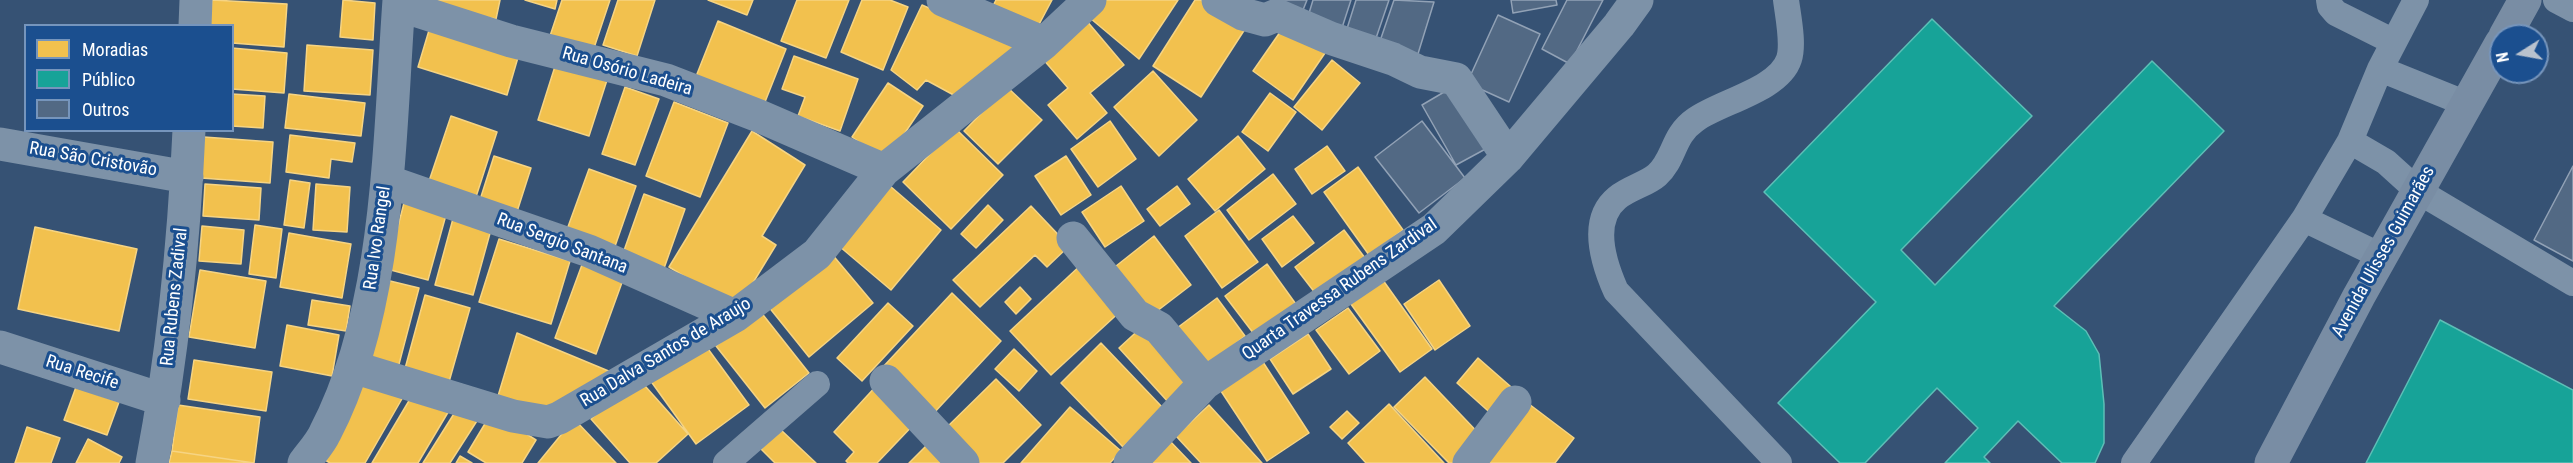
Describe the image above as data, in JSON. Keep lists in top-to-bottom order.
{
  "streets": {
    "main road": ["Avenida Ulisses Guimarães"],
    "street": [
      "Rua Osório Ladeira",
      "Rua São Cristovão",
      "Rua Ivo Rangel",
      "Rua Sergio Santana",
      "Quarta Travessa Rubens Zardival",
      "Rua Rubens Zadival",
      "Rua Dalva Santos de Araujo",
      "Rua Recife"
    ]
  },
  "crossings": [
    ["Rua Osório Ladeira", "Rua Ivo Rangel"],
    ["Rua Osório Ladeira", "Rua Dalva Santos de Araujo"],
    ["Rua São Cristovão", "Rua Rubens Zadival"],
    ["Rua Ivo Rangel", "Rua Sergio Santana"],
    ["Rua Ivo Rangel", "Rua Dalva Santos de Araujo"],
    ["Rua Sergio Santana", "Rua Dalva Santos de Araujo"],
    ["Rua Rubens Zadival", "Rua Recife"]
  ],
  "legend": ["Moradias", "Público", "Outros"],
  "north": "left"
}
